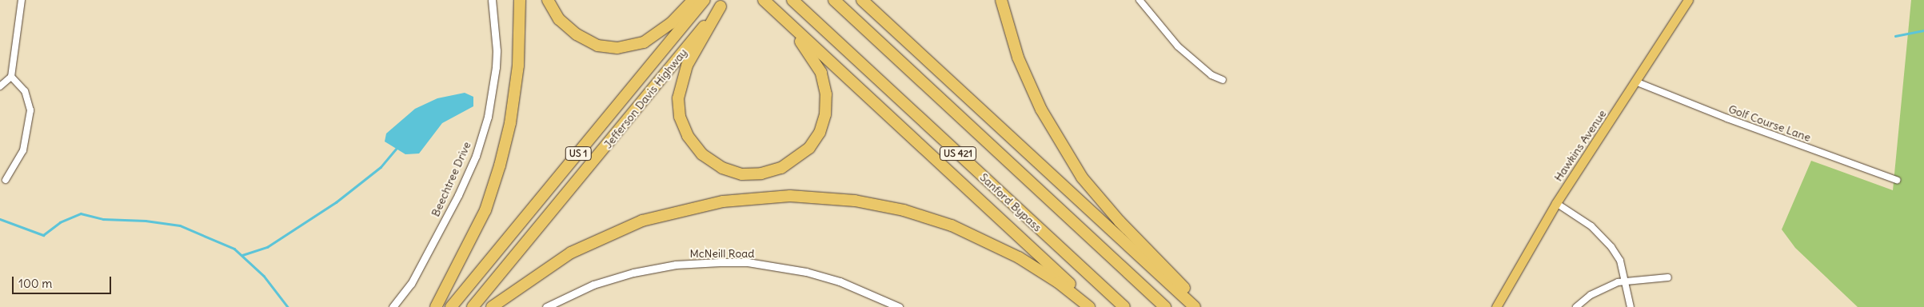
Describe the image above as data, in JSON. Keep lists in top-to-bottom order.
{
  "streets": {
    "highway": [
      "Jefferson Davis Highway",
      "US 1",
      "US 421",
      "Sanford Bypass"
    ],
    "main road": ["Hawkins Avenue"],
    "street": ["Golf Course Lane", "Beechtree Drive", "McNeill Road"]
  },
  "crossings": [
    ["Golf Course Lane", "Hawkins Avenue"]
  ],
  "scale_bar": "100 m"
}
